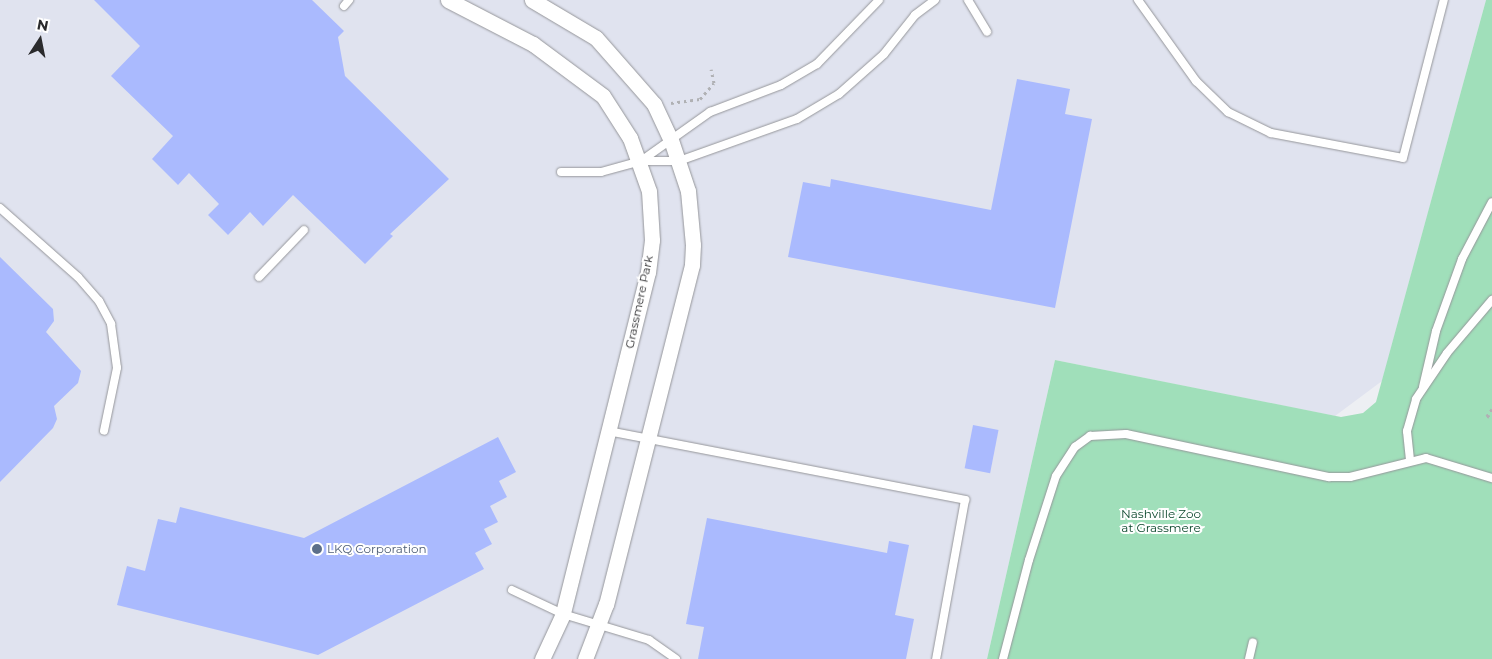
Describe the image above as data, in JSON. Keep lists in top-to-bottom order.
{
  "streets": {
    "street": ["Grassmere Park"]
  },
  "parks": ["Nashville Zoo at Grassmere"],
  "places": ["LKQ Corporation"],
  "north": "top"
}
